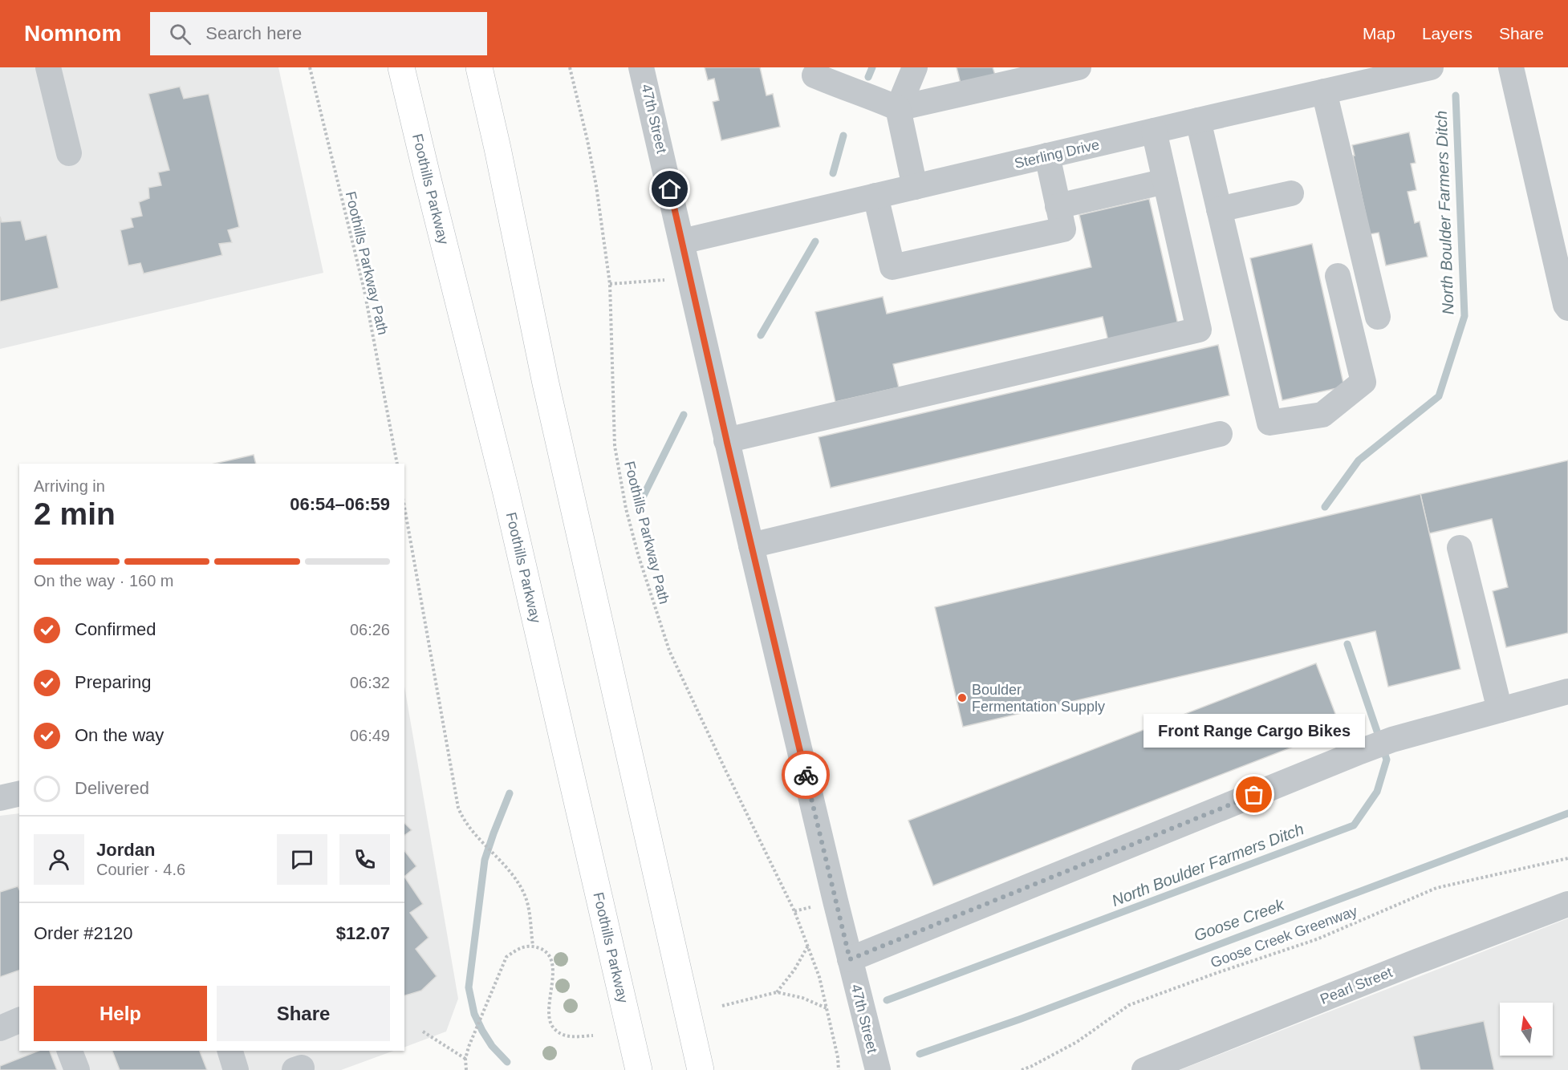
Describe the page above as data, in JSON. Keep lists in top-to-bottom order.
{
  "streets": {
    "highway": ["Foothills Parkway"],
    "street": ["47th Street", "Sterling Drive", "Pearl Street"],
    "path": ["Foothills Parkway Path", "Goose Creek Greenway"]
  },
  "crossings": [
    ["47th Street", "Sterling Drive"]
  ],
  "water": ["North Boulder Farmers Ditch", "Goose Creek"],
  "places": ["Boulder Fermentation Supply", "Front Range Cargo Bikes"],
  "north": "top",
  "page": {
    "header": "Nomnom",
    "search": "Search here",
    "nav": ["Map", "Layers", "Share"],
    "heading": ["2 min", "Arriving in", "06:54–06:59"],
    "panel": [
      "Jordan",
      "Courier · 4.6",
      "Order #2120",
      "$12.07"
    ],
    "bar": "On the way · 160 m",
    "list": [
      ["Confirmed", "06:26"],
      ["Preparing", "06:32"],
      ["On the way", "06:49"],
      "Delivered"
    ],
    "bubble": "Front Range Cargo Bikes",
    "buttons": ["Help", "Share"]
  }
}
